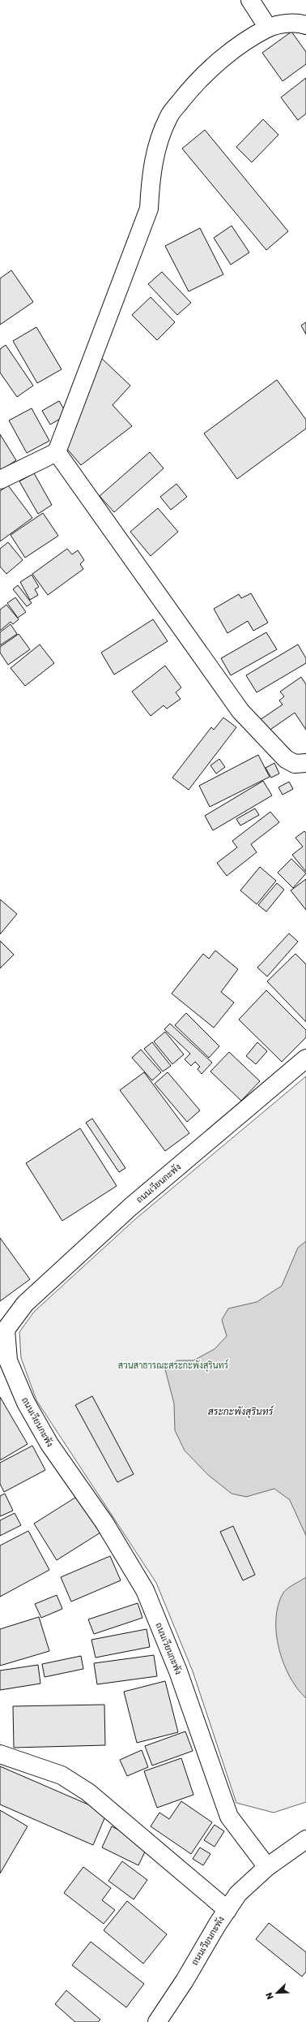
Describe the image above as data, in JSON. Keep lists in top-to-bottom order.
{
  "streets": {
    "street": ["ถนนเวียนกะพัง"]
  },
  "water": ["สระกะพังสุรินทร์"],
  "parks": ["สวนสาธารณะสระกะพังสุรินทร์"],
  "north": "bottom left"
}
